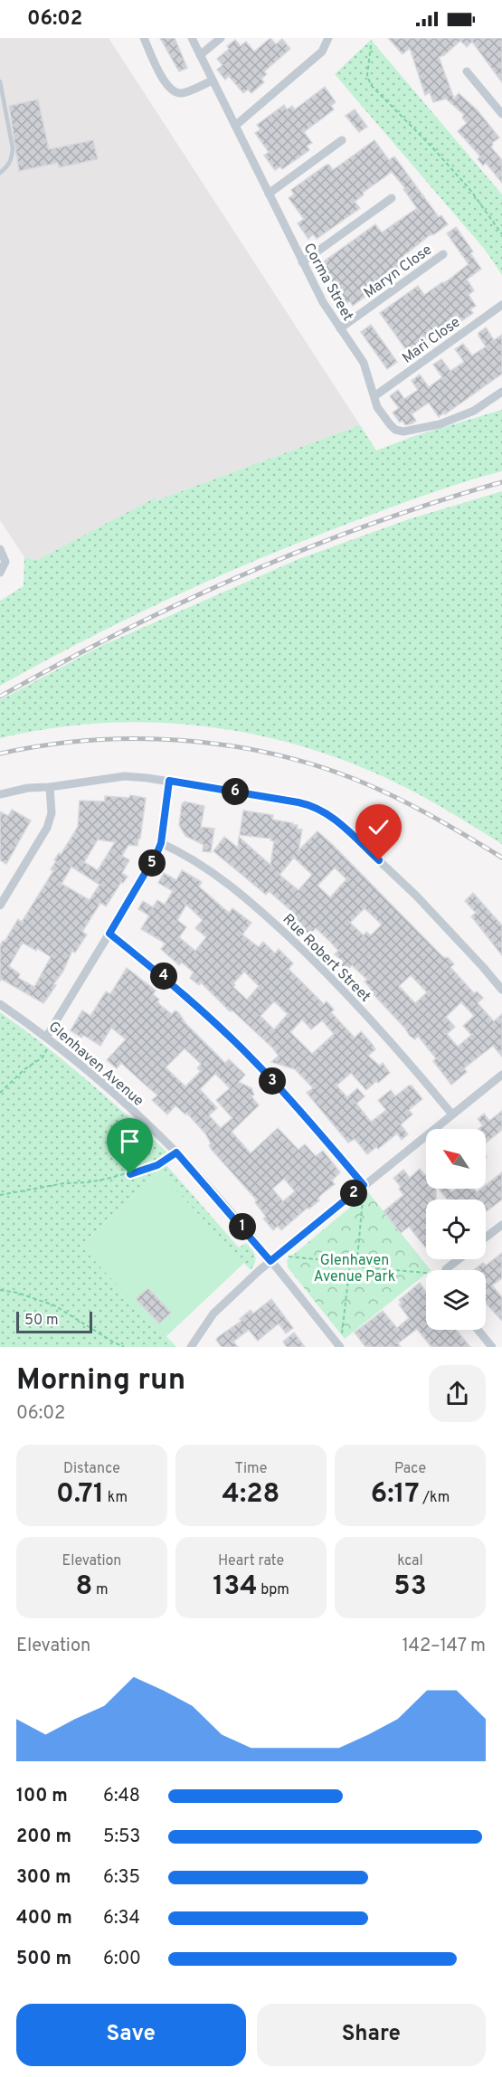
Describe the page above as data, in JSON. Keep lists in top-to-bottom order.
{
  "streets": {
    "street": [
      "Maryn Close",
      "Corma Street",
      "Mari Close",
      "Rue Robert Street",
      "Glenhaven Avenue"
    ]
  },
  "crossings": [
    ["Maryn Close", "Corma Street"],
    ["Corma Street", "Mari Close"]
  ],
  "parks": ["Glenhaven Avenue Park"],
  "scale_bar": "50 m",
  "north": "top left",
  "page": {
    "status": "06:02",
    "pins": [
      "6",
      "5",
      "4",
      "3",
      "2",
      "1"
    ],
    "scale": "50 m",
    "heading": ["Morning run", "06:02"],
    "stats": [
      ["Distance", "0.71 km"],
      ["Time", "4:28"],
      ["Pace", "6:17 /km"],
      ["Elevation", "8 m"],
      ["Heart rate", "134 bpm"],
      ["kcal", "53"]
    ],
    "chart": ["Elevation", "142–147 m"],
    "list": [
      {
        "name": "100 m",
        "note": "6:48"
      },
      {
        "name": "200 m",
        "note": "5:53"
      },
      {
        "name": "300 m",
        "note": "6:35"
      },
      {
        "name": "400 m",
        "note": "6:34"
      },
      {
        "name": "500 m",
        "note": "6:00"
      }
    ],
    "buttons": ["Save", "Share"]
  }
}
